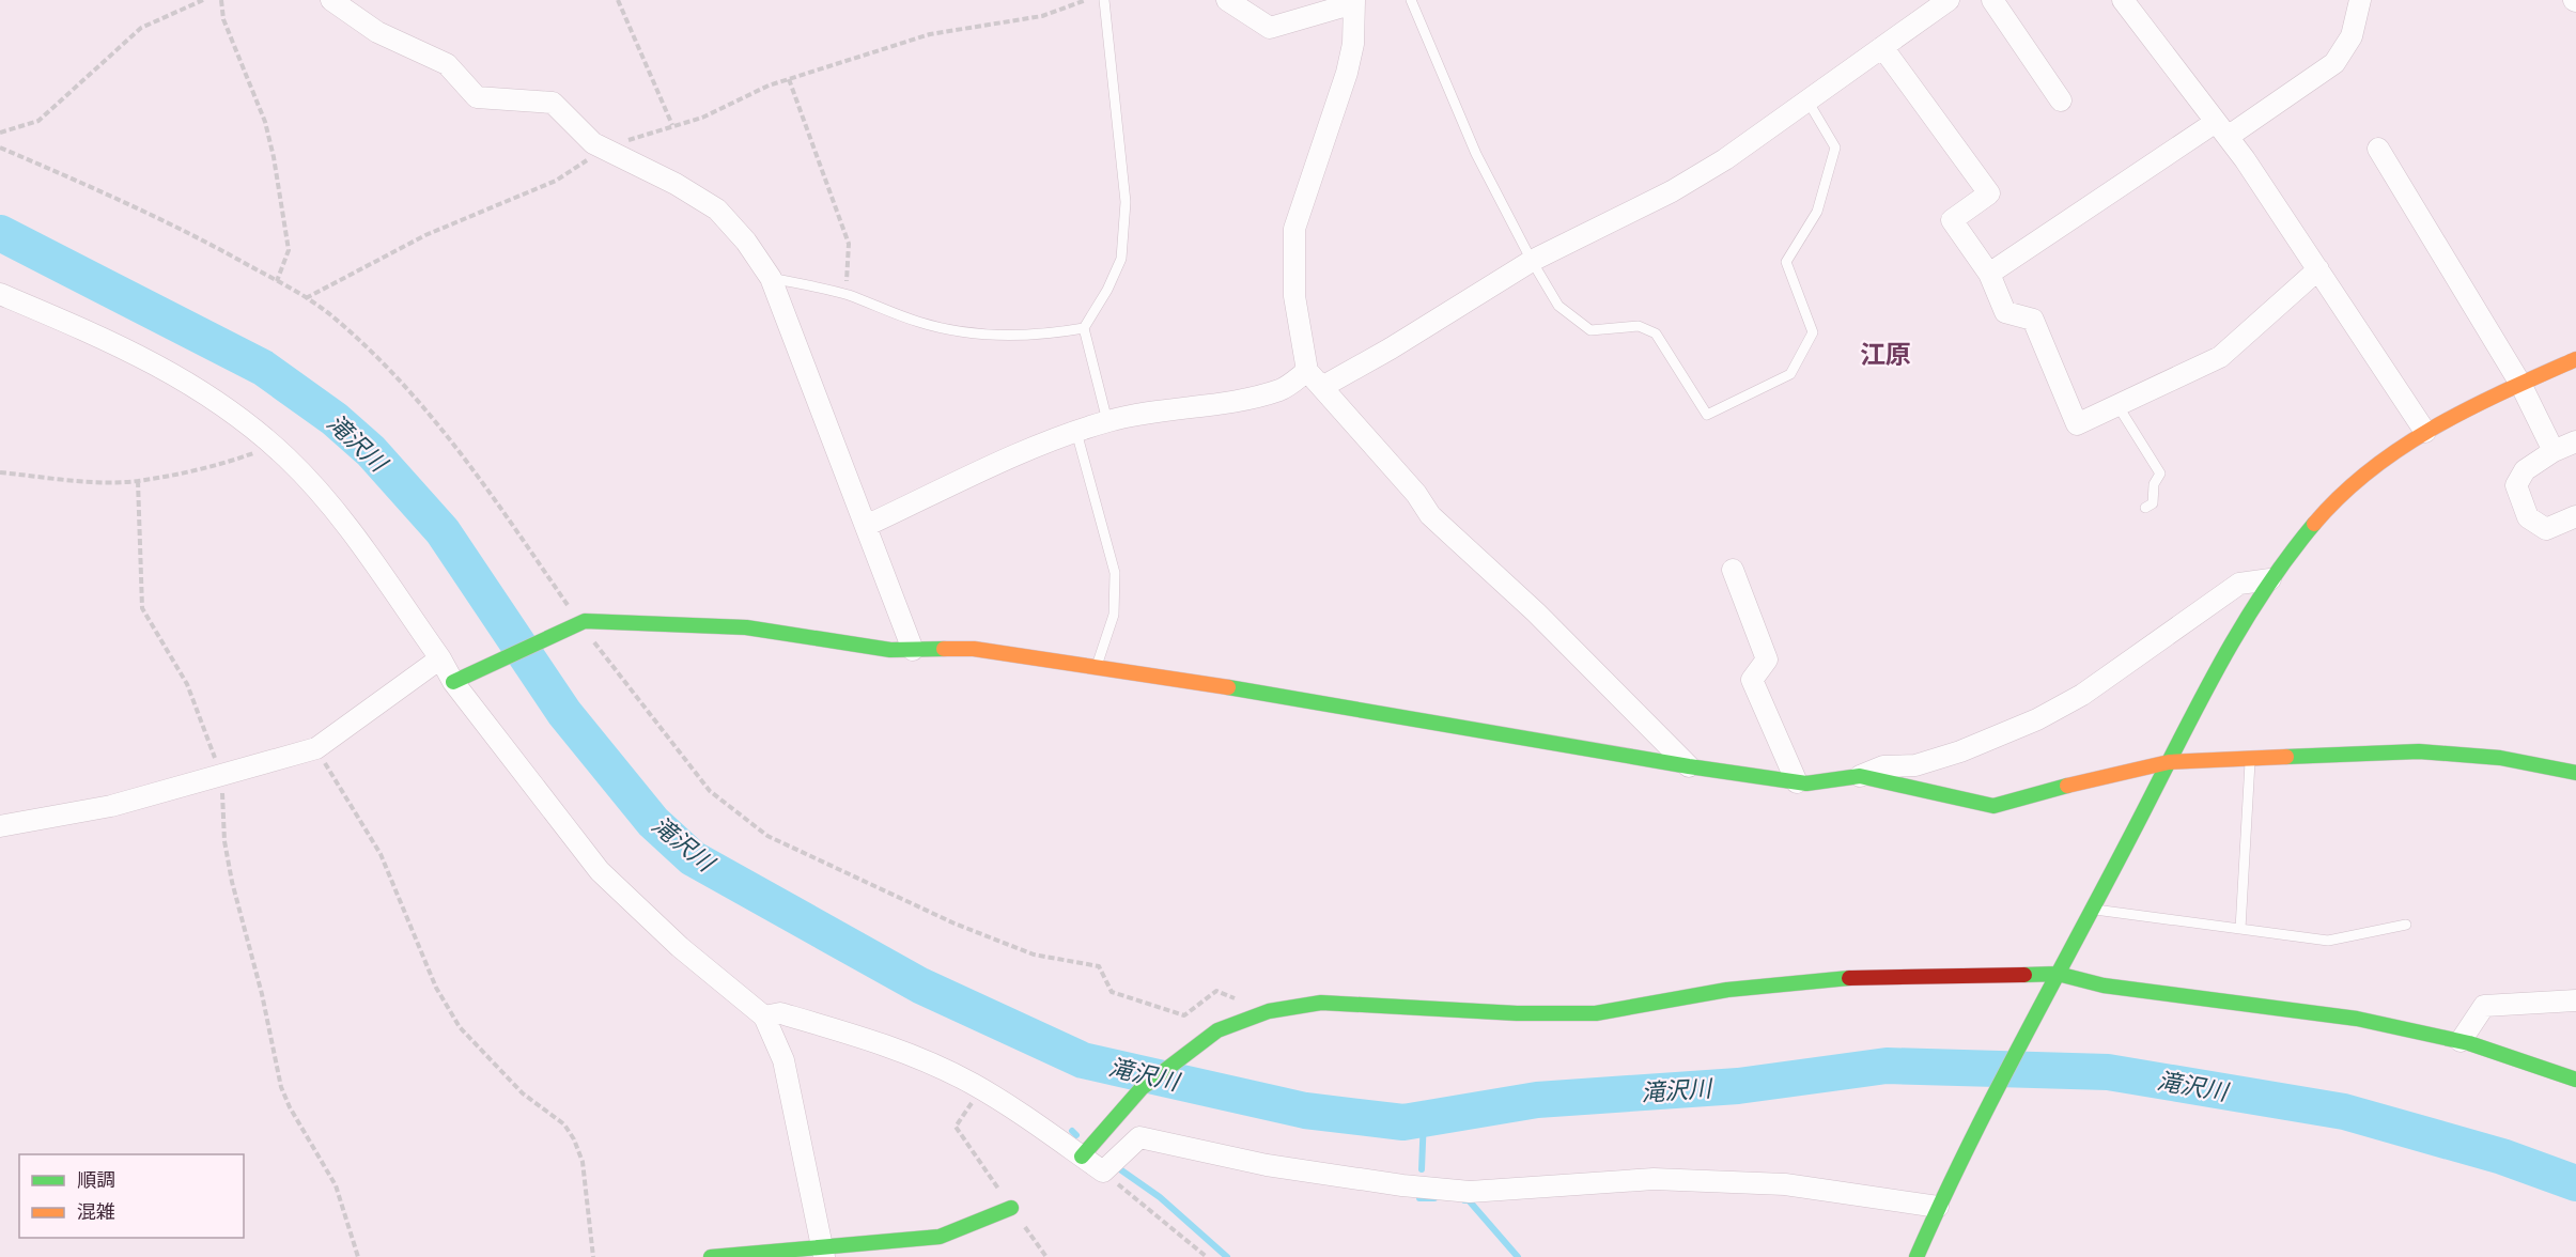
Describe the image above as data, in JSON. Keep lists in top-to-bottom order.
{
  "districts": ["江原"],
  "water": ["滝沢川"],
  "legend": ["順調", "混雑"]
}
